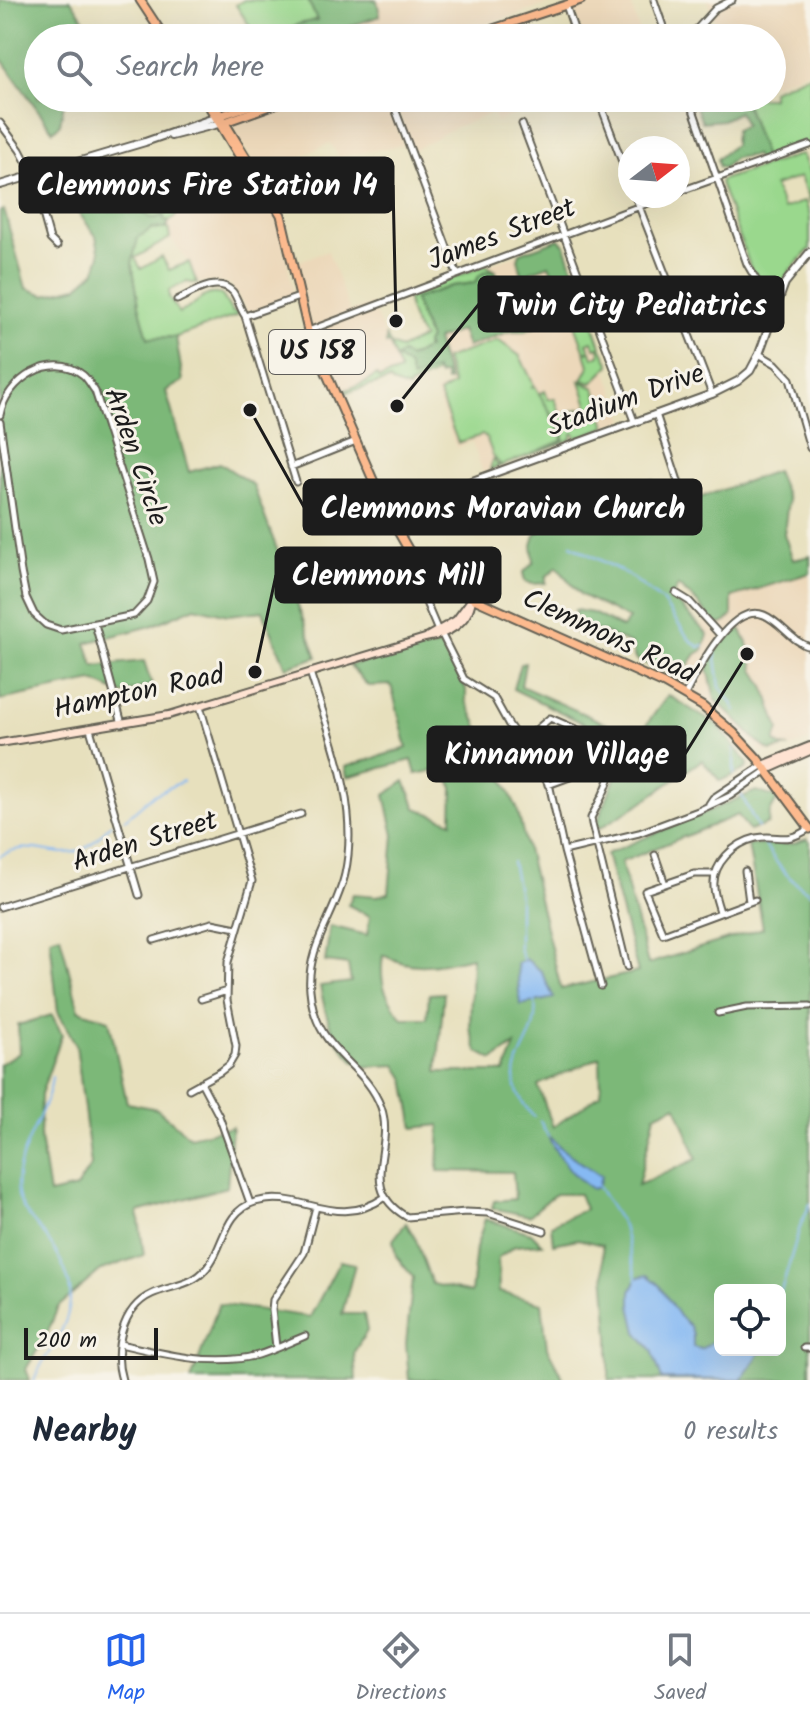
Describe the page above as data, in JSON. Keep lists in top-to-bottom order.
{
  "streets": {
    "main road": ["US 158", "Clemmons Road", "Hampton Road"],
    "street": [
      "James Street",
      "Stadium Drive",
      "Arden Circle",
      "Arden Street"
    ]
  },
  "crossings": [
    ["James Street", "Clemmons Road"],
    ["US 158", "Clemmons Road"],
    ["Stadium Drive", "Clemmons Road"]
  ],
  "places": [
    "Clemmons Fire Station 14",
    "Twin City Pediatrics",
    "Clemmons Moravian Church",
    "Kinnamon Village",
    "Clemmons Mill"
  ],
  "scale_bar": "200 m",
  "north": "right",
  "page": {
    "search": "Search here",
    "scale": "200 m",
    "heading": ["Nearby", "0 results"],
    "nav": ["Map", "Directions", "Saved"]
  }
}
